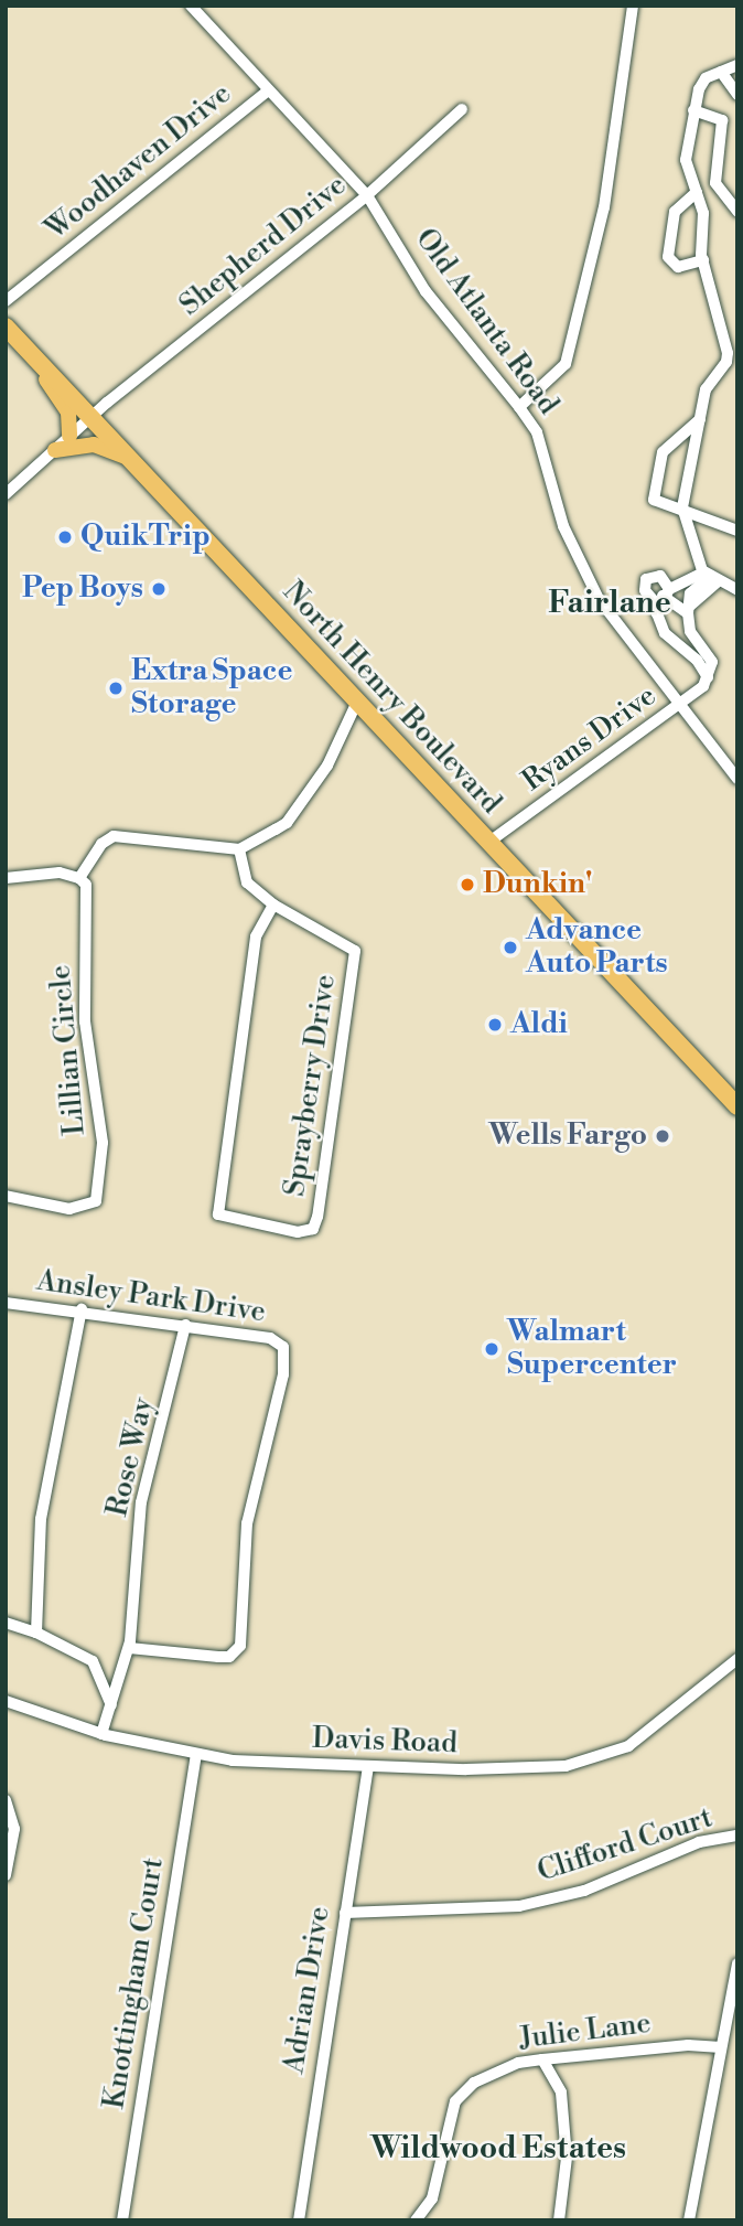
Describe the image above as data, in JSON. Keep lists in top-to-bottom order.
{
  "streets": {
    "highway": ["North Henry Boulevard"],
    "street": [
      "Woodhaven Drive",
      "Shepherd Drive",
      "Old Atlanta Road",
      "Ryans Drive",
      "Lillian Circle",
      "Sprayberry Drive",
      "Ansley Park Drive",
      "Rose Way",
      "Davis Road",
      "Clifford Court",
      "Knottingham Court",
      "Adrian Drive",
      "Julie Lane"
    ]
  },
  "crossings": [
    ["Woodhaven Drive", "Old Atlanta Road"],
    ["Shepherd Drive", "Old Atlanta Road"],
    ["Shepherd Drive", "North Henry Boulevard"],
    ["Old Atlanta Road", "Ryans Drive"],
    ["North Henry Boulevard", "Ryans Drive"],
    ["Ansley Park Drive", "Rose Way"],
    ["Rose Way", "Davis Road"],
    ["Davis Road", "Knottingham Court"],
    ["Davis Road", "Adrian Drive"],
    ["Clifford Court", "Adrian Drive"]
  ],
  "districts": ["Fairlane", "Wildwood Estates"],
  "places": [
    "QuikTrip",
    "Pep Boys",
    "Extra Space Storage",
    "Dunkin'",
    "Advance Auto Parts",
    "Aldi",
    "Wells Fargo",
    "Walmart Supercenter"
  ]
}
